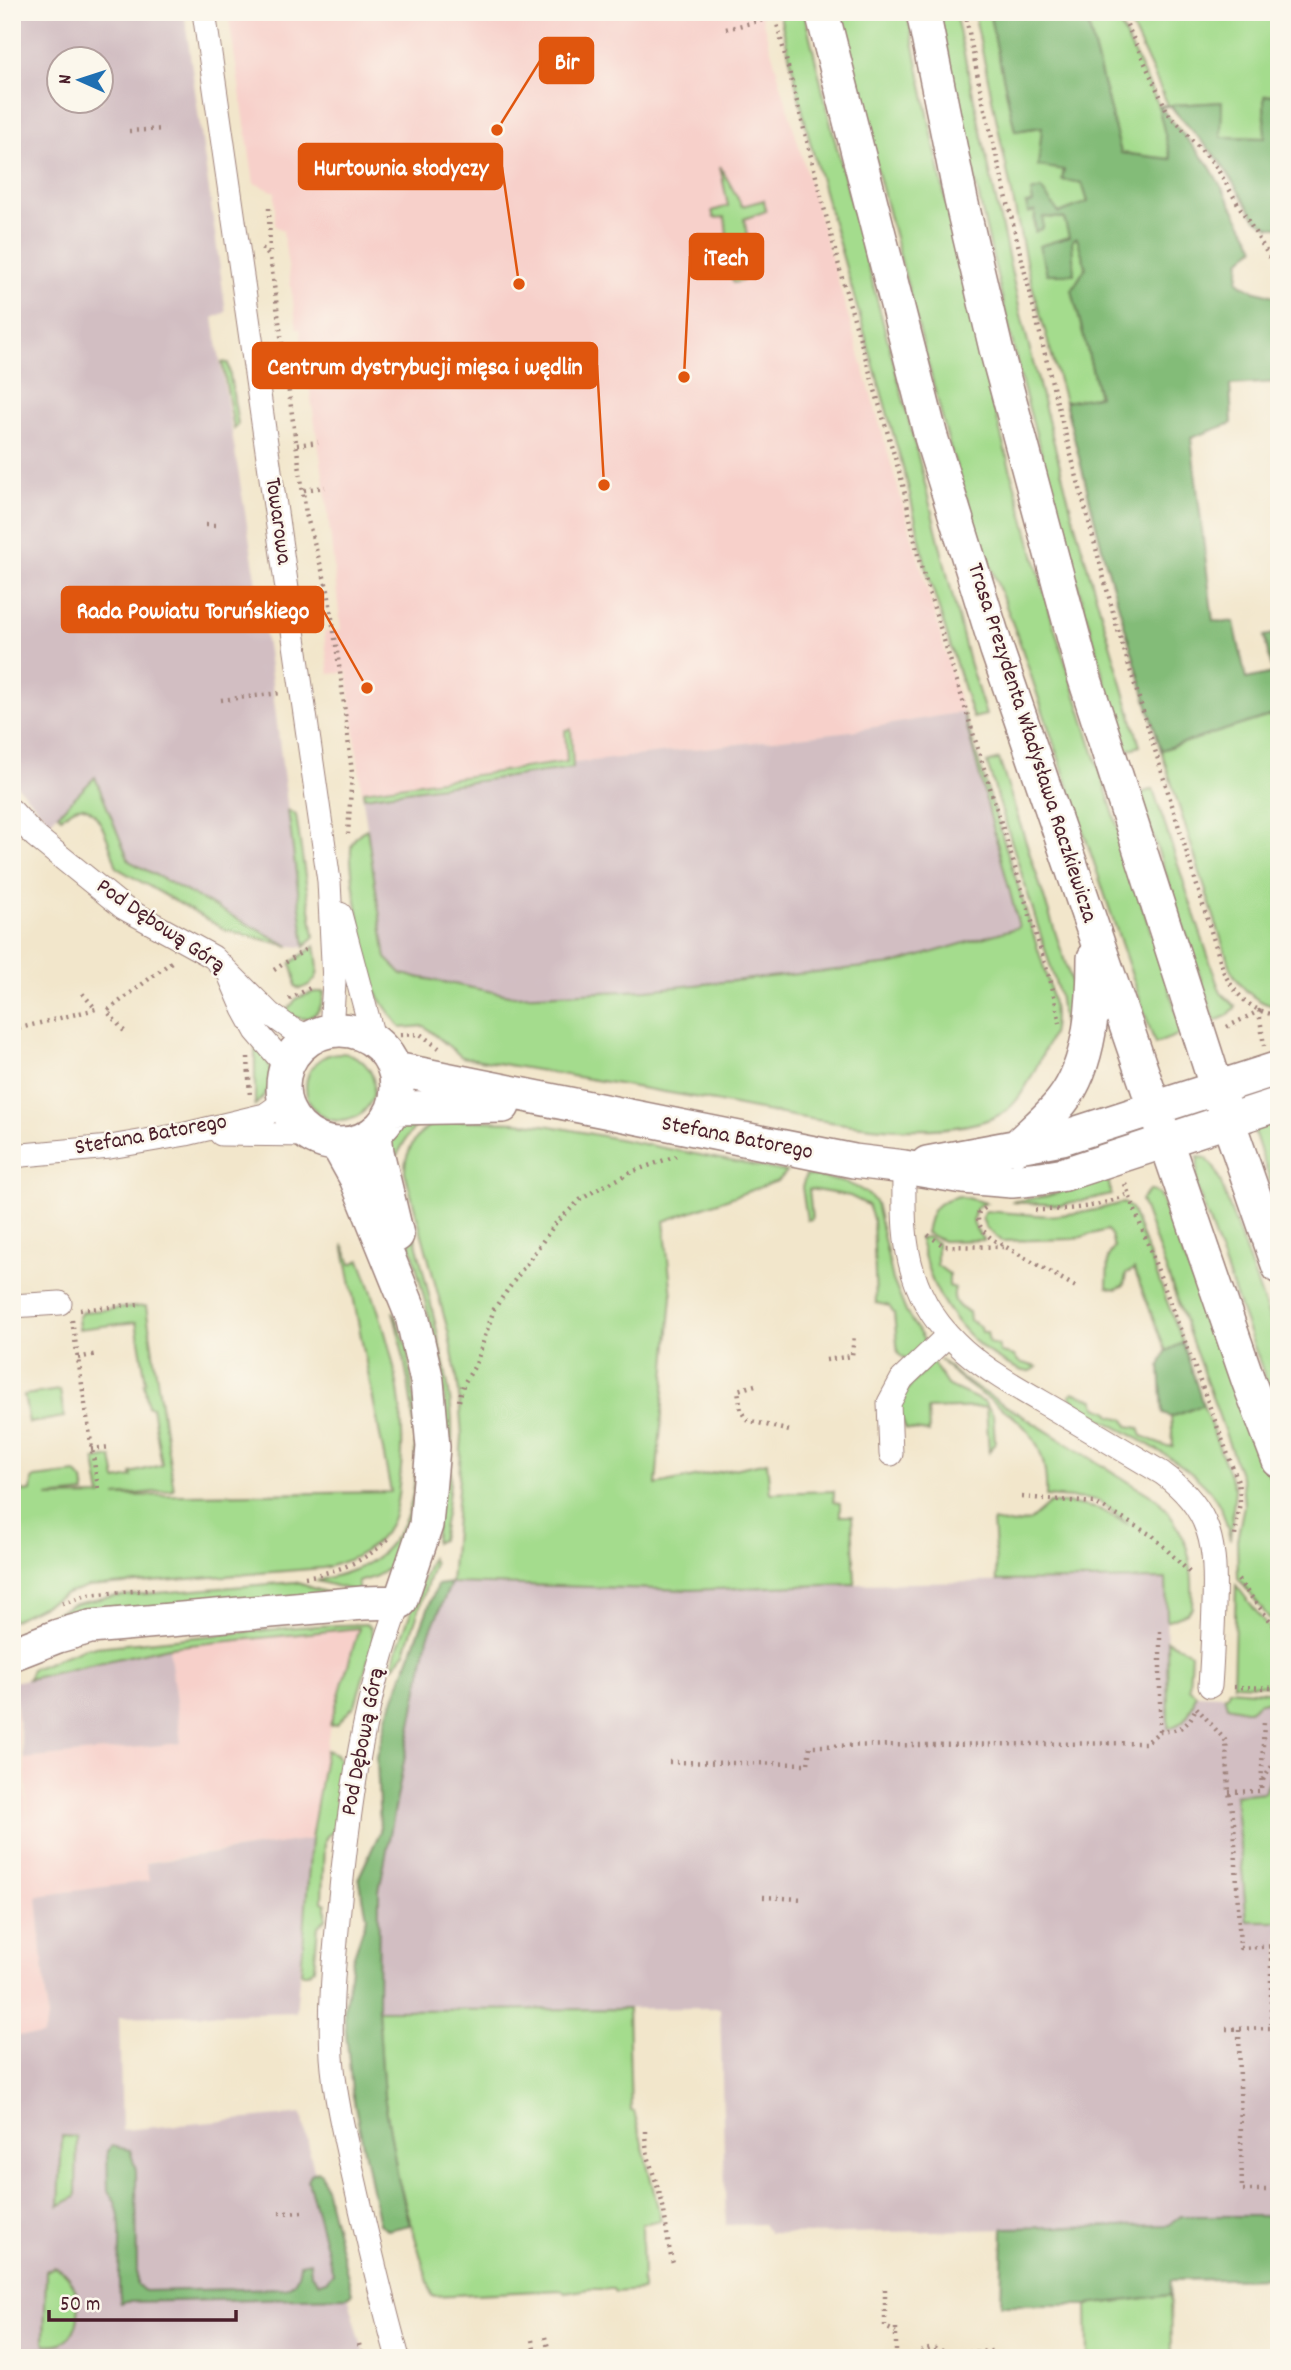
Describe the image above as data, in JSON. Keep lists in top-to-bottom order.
{
  "streets": {
    "street": [
      "Towarowa",
      "Trasa Prezydenta Władysława Raczkiewicza",
      "Pod Dębową Górą",
      "Stefana Batorego"
    ]
  },
  "crossings": [
    ["Towarowa", "Pod Dębową Górą"],
    ["Towarowa", "Stefana Batorego"],
    ["Trasa Prezydenta Władysława Raczkiewicza", "Stefana Batorego"],
    ["Pod Dębową Górą", "Stefana Batorego"]
  ],
  "places": [
    "Bir",
    "Hurtownia słodyczy",
    "iTech",
    "Centrum dystrybucji mięsa i wędlin",
    "Rada Powiatu Toruńskiego"
  ],
  "scale_bar": "50 m",
  "north": "left"
}
